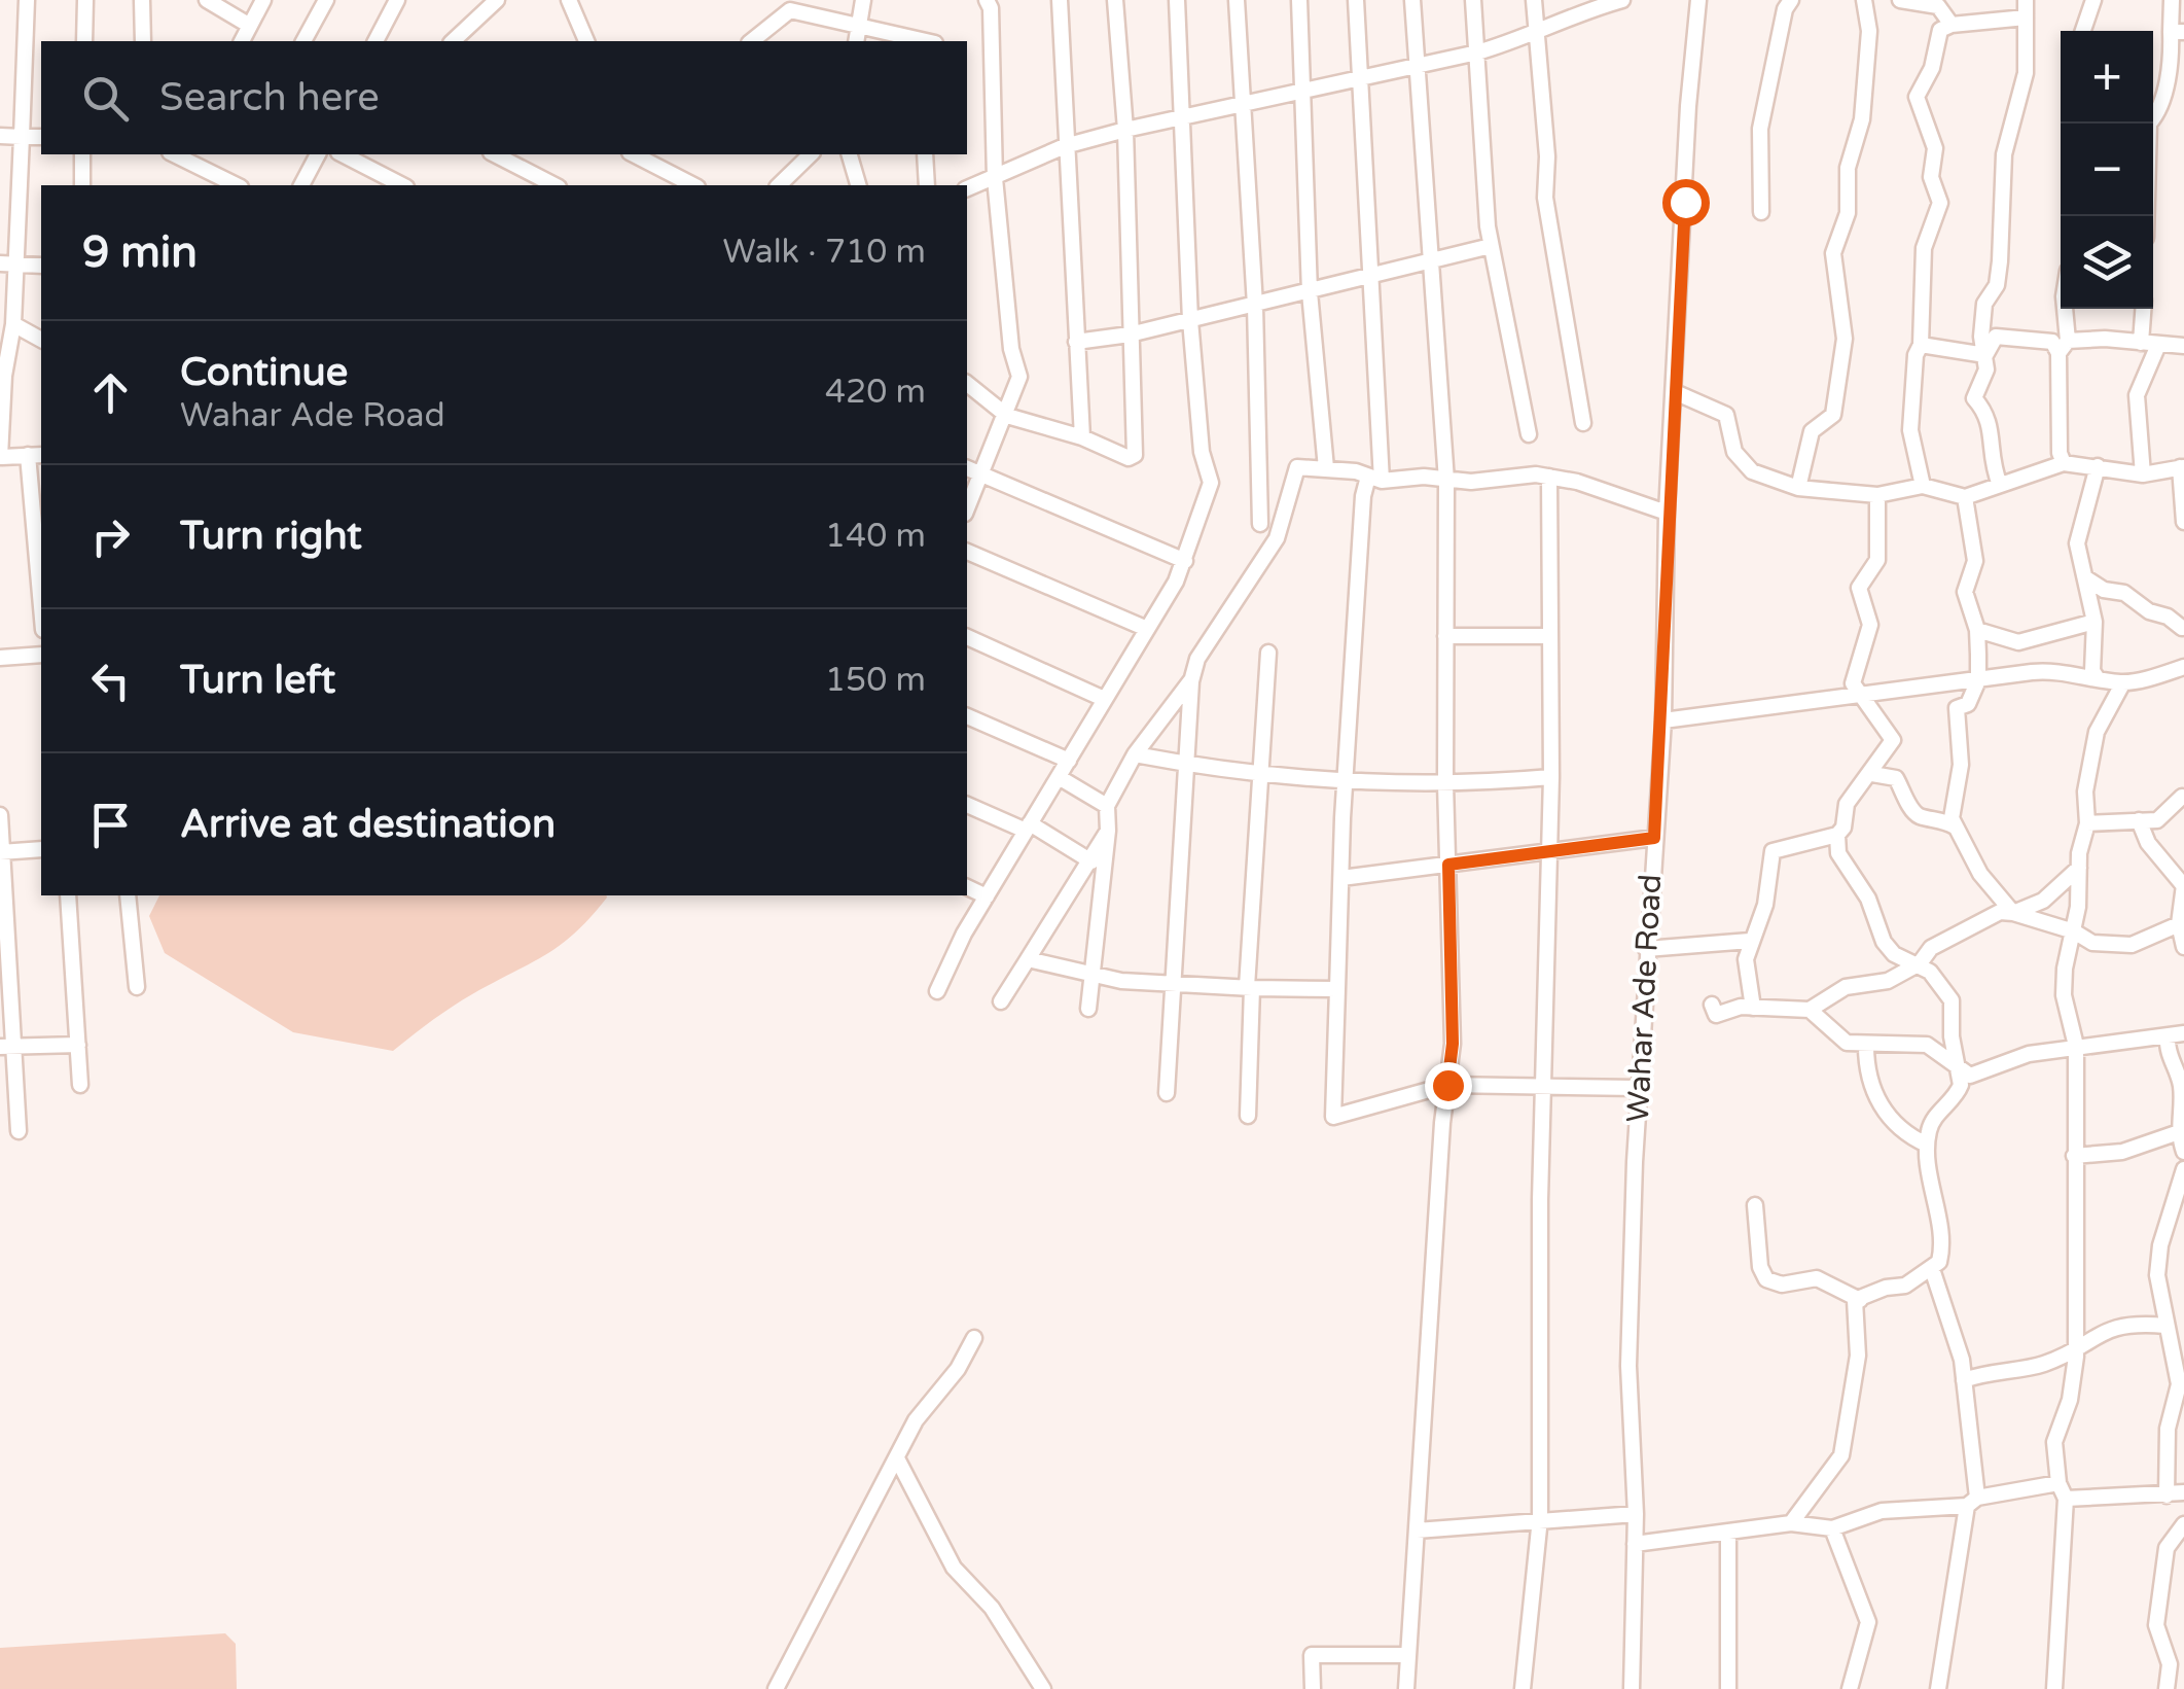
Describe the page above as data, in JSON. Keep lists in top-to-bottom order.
{
  "streets": {
    "street": ["Wahar Ade Road"]
  },
  "page": {
    "map_buttons": ["+", "−"],
    "search": "Search here",
    "heading": ["9 min", "Walk · 710 m"],
    "list": [
      ["Continue", "Wahar Ade Road", "420 m"],
      ["Turn right", "140 m"],
      ["Turn left", "150 m"],
      "Arrive at destination"
    ]
  }
}
